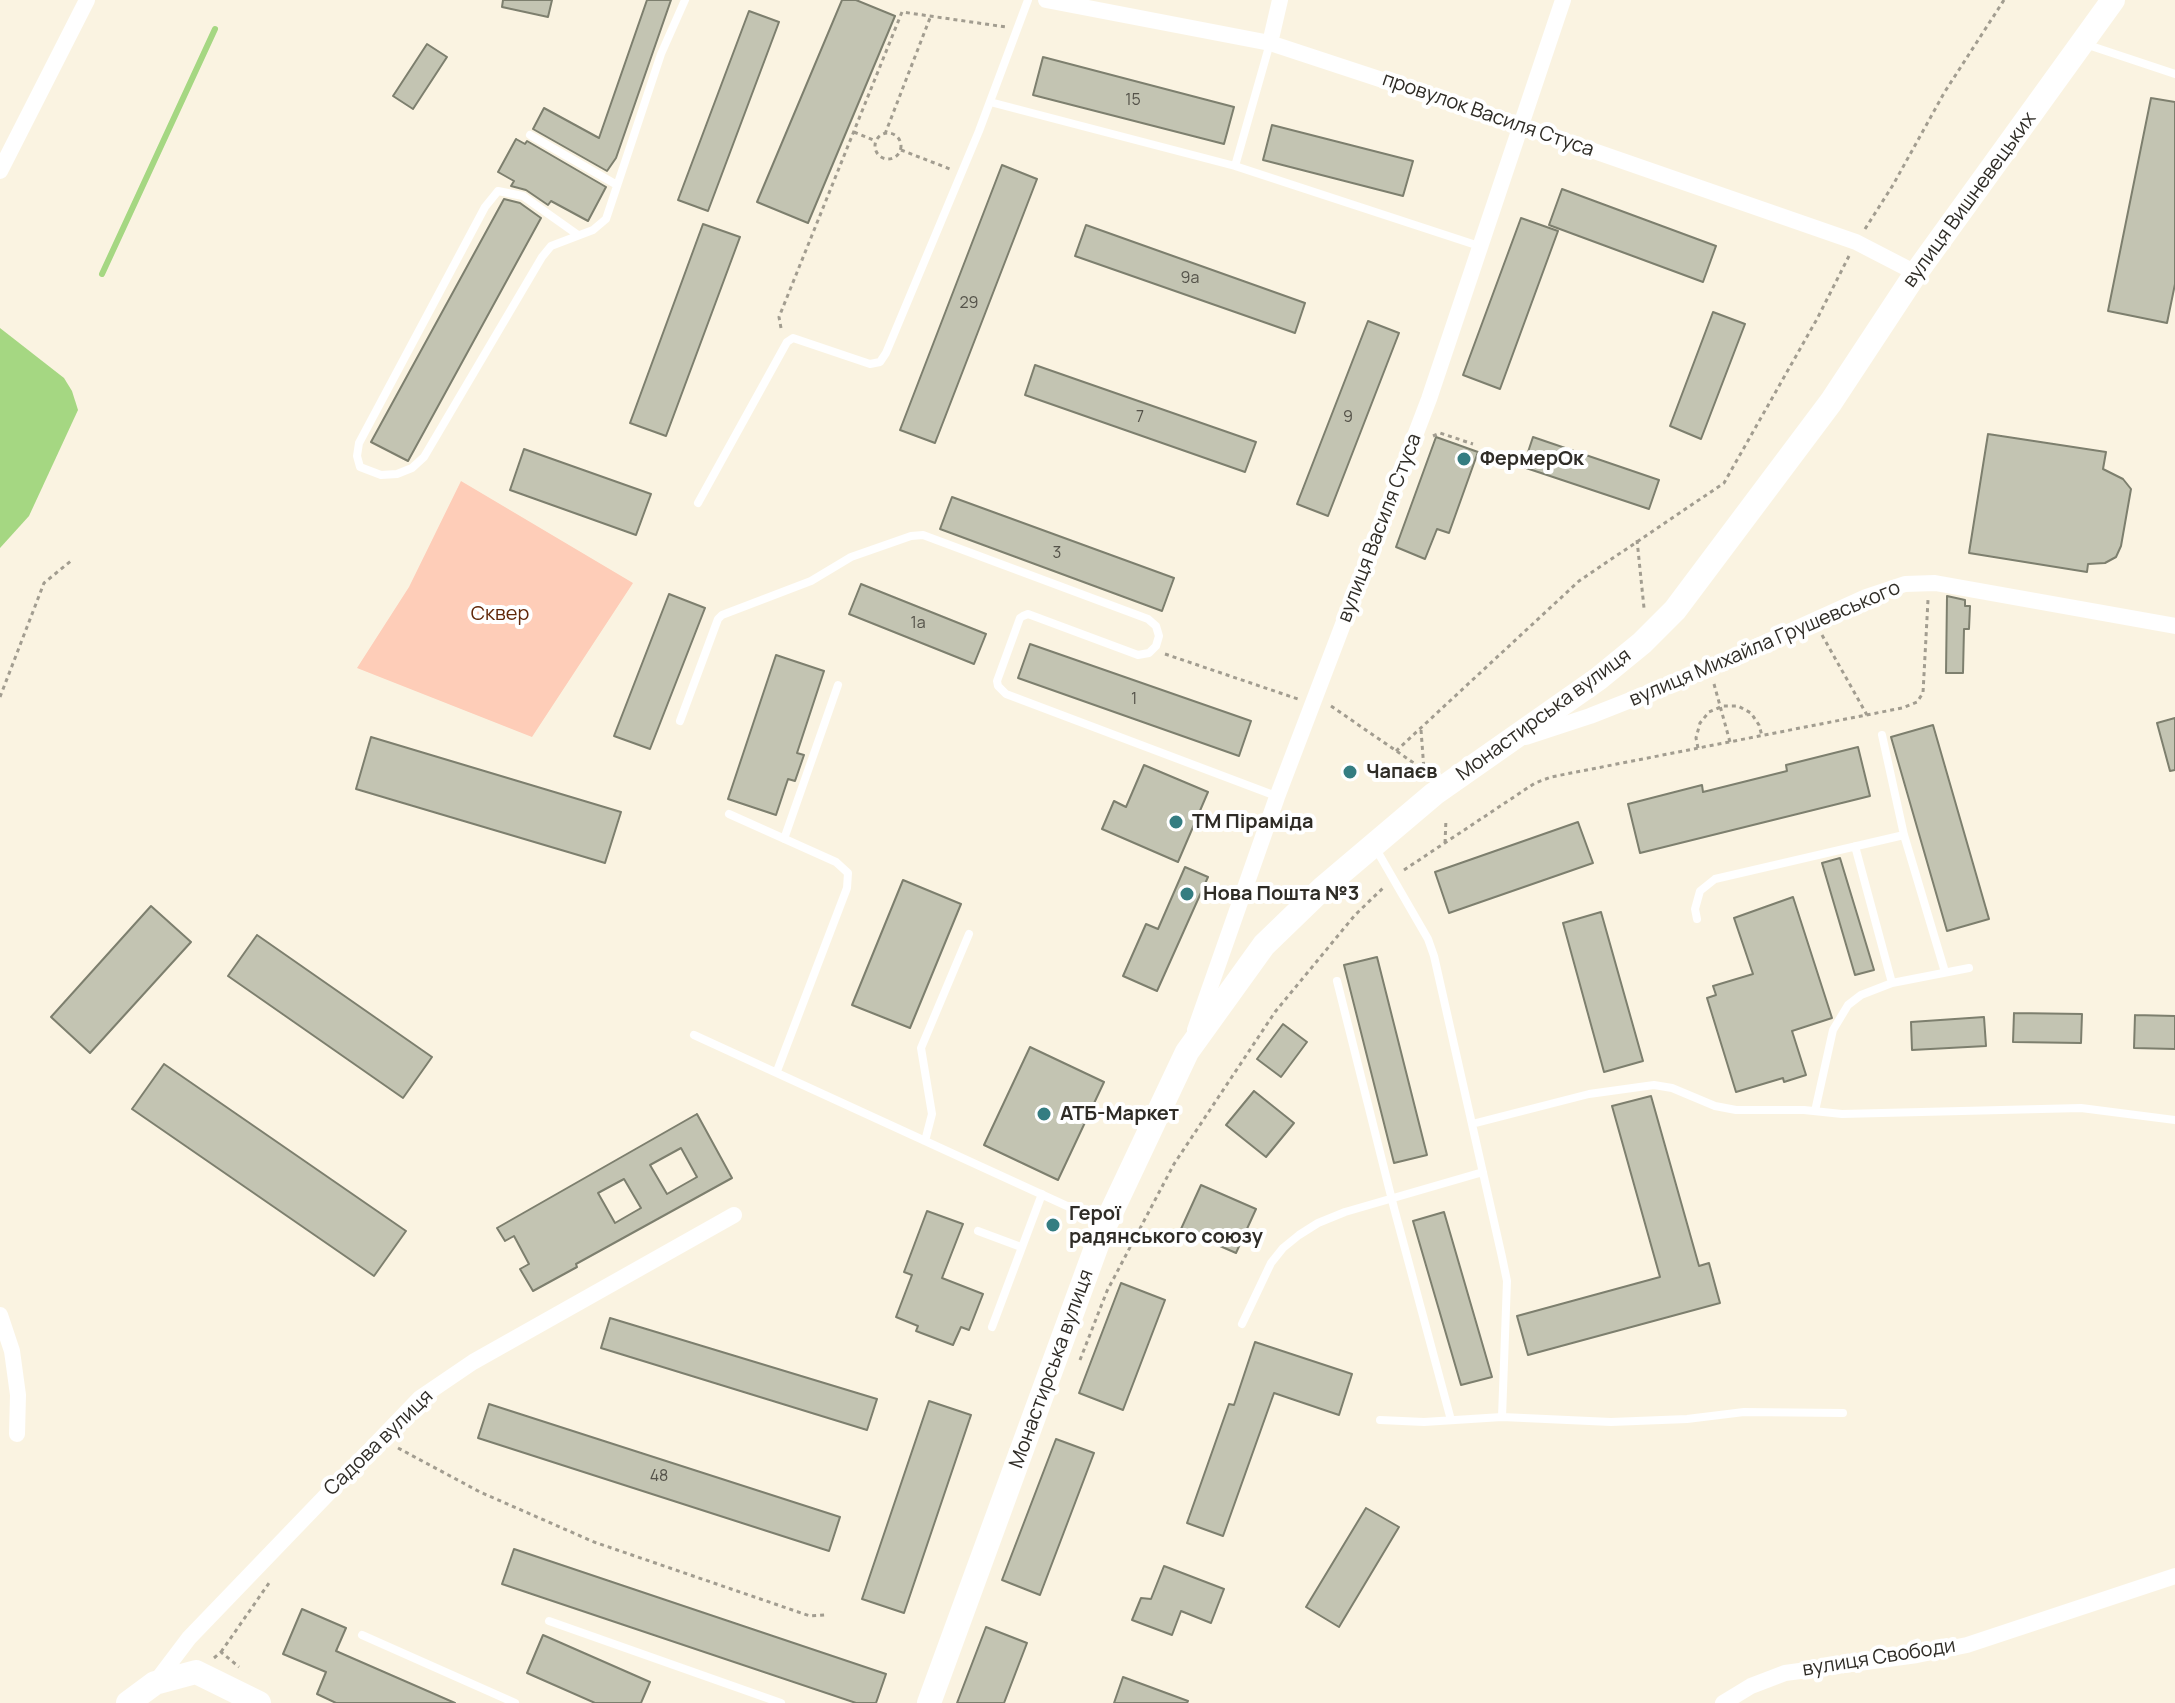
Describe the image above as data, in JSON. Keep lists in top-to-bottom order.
{
  "streets": {
    "main road": ["вулиця Вишневецьких", "Монастирська вулиця", "Садова вулиця"],
    "street": [
      "провулок Василя Стуса",
      "вулиця Василя Стуса",
      "вулиця Михайла Грушевського",
      "вулиця Свободи"
    ]
  },
  "crossings": [
    ["провулок Василя Стуса", "вулиця Вишневецьких"],
    ["провулок Василя Стуса", "вулиця Василя Стуса"],
    ["вулиця Вишневецьких", "Монастирська вулиця"],
    ["вулиця Василя Стуса", "Монастирська вулиця"],
    ["вулиця Михайла Грушевського", "Монастирська вулиця"]
  ],
  "parks": ["Сквер"],
  "places": [
    "ФермерОк",
    "Чапаєв",
    "ТМ Піраміда",
    "Нова Пошта №3",
    "АТБ-Маркет",
    "Герої радянського союзу"
  ],
  "house_numbers": [
    "15",
    "9а",
    "29",
    "7",
    "9",
    "3",
    "1а",
    "1",
    "48"
  ]
}
